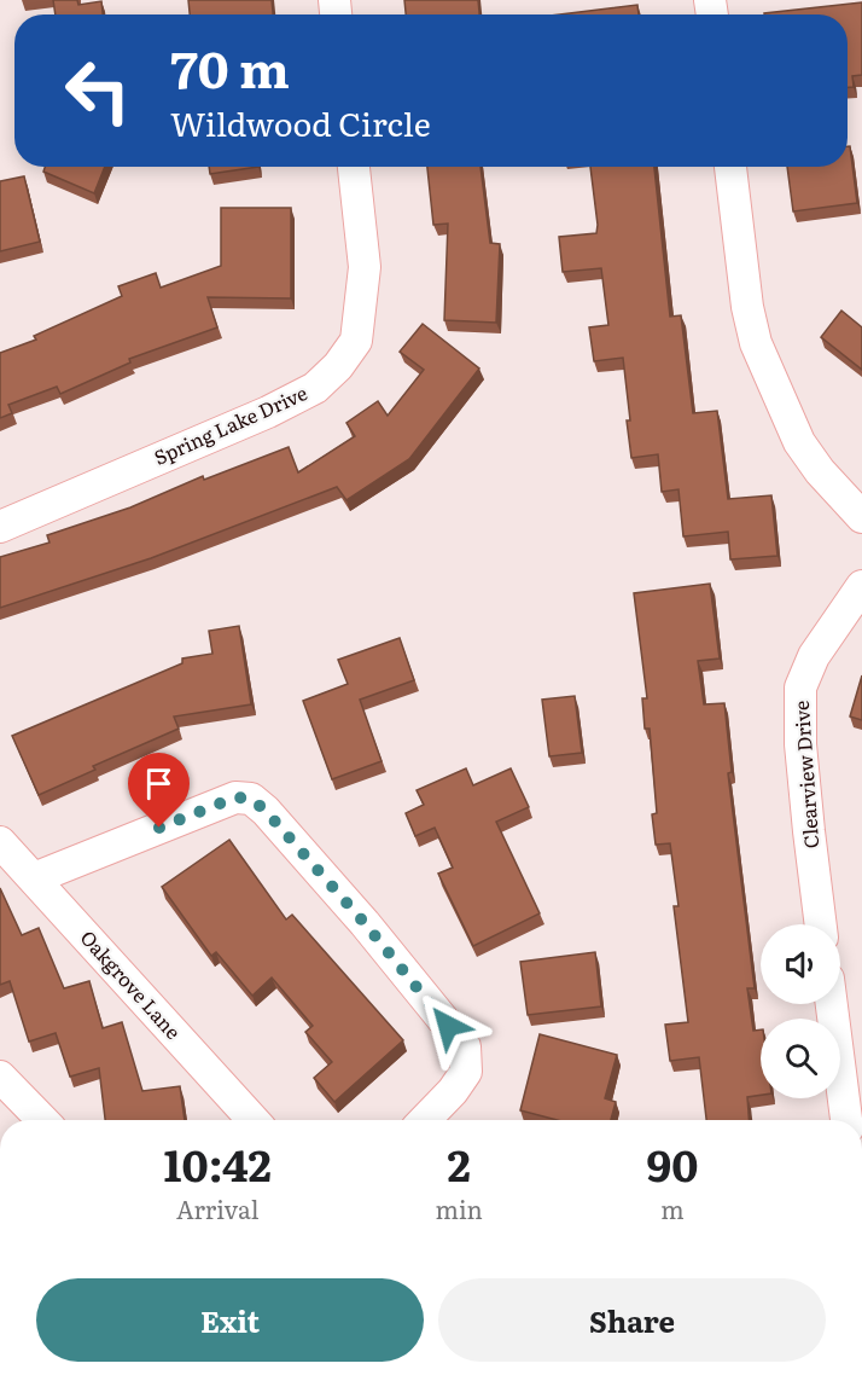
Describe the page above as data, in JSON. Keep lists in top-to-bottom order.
{
  "streets": {
    "street": ["Spring Lake Drive", "Clearview Drive", "Oakgrove Lane"]
  },
  "page": {
    "turn": ["70 m", "Wildwood Circle"],
    "eta": [
      "10:42",
      "Arrival",
      "2",
      "min",
      "90",
      "m"
    ],
    "buttons": ["Exit", "Share"]
  }
}
